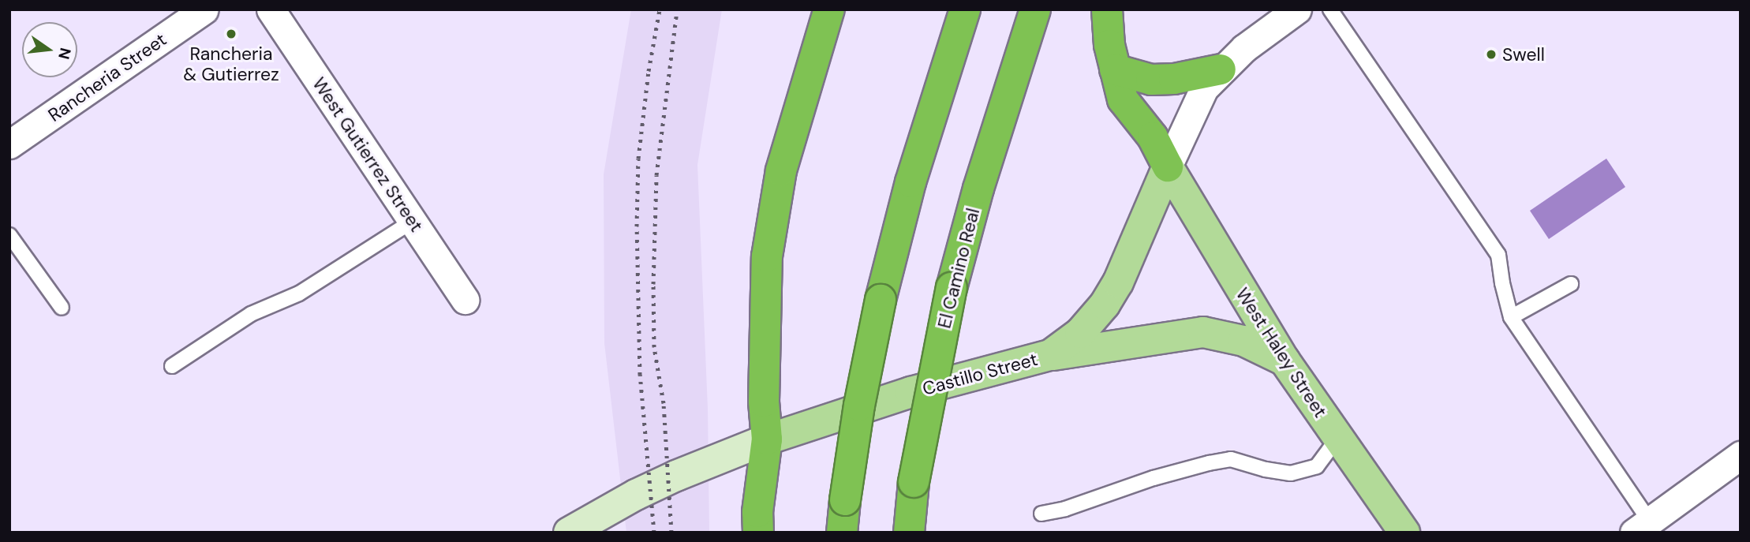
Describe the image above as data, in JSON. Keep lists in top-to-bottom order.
{
  "streets": {
    "highway": ["El Camino Real"],
    "main road": ["West Haley Street", "Castillo Street"],
    "street": ["Rancheria Street", "West Gutierrez Street"]
  },
  "crossings": [
    ["West Haley Street", "Castillo Street"]
  ],
  "places": ["Rancheria & Gutierrez", "Swell"],
  "north": "right"
}
